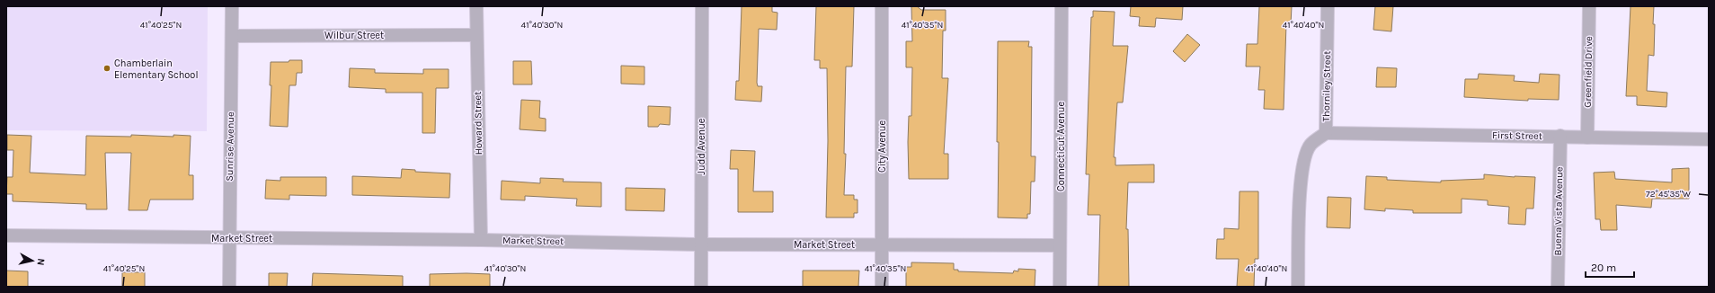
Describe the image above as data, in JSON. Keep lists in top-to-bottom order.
{
  "streets": {
    "street": [
      "Wilbur Street",
      "Greenfield Drive",
      "Thorniley Street",
      "Howard Street",
      "First Street",
      "Sunrise Avenue",
      "Judd Avenue",
      "City Avenue",
      "Connecticut Avenue",
      "Buena Vista Avenue",
      "Market Street"
    ]
  },
  "crossings": [
    ["Wilbur Street", "Howard Street"],
    ["Wilbur Street", "Sunrise Avenue"],
    ["Greenfield Drive", "First Street"],
    ["Thorniley Street", "First Street"],
    ["Howard Street", "Market Street"],
    ["First Street", "Buena Vista Avenue"],
    ["Sunrise Avenue", "Market Street"],
    ["Judd Avenue", "Market Street"],
    ["City Avenue", "Market Street"],
    ["Connecticut Avenue", "Market Street"]
  ],
  "places": ["Chamberlain Elementary School"],
  "scale_bar": "20 m",
  "north": "right",
  "coordinates": [
    "41°40'25\"N",
    "41°40'30\"N",
    "41°40'35\"N",
    "41°40'40\"N",
    "72°45'35\"W"
  ]
}
